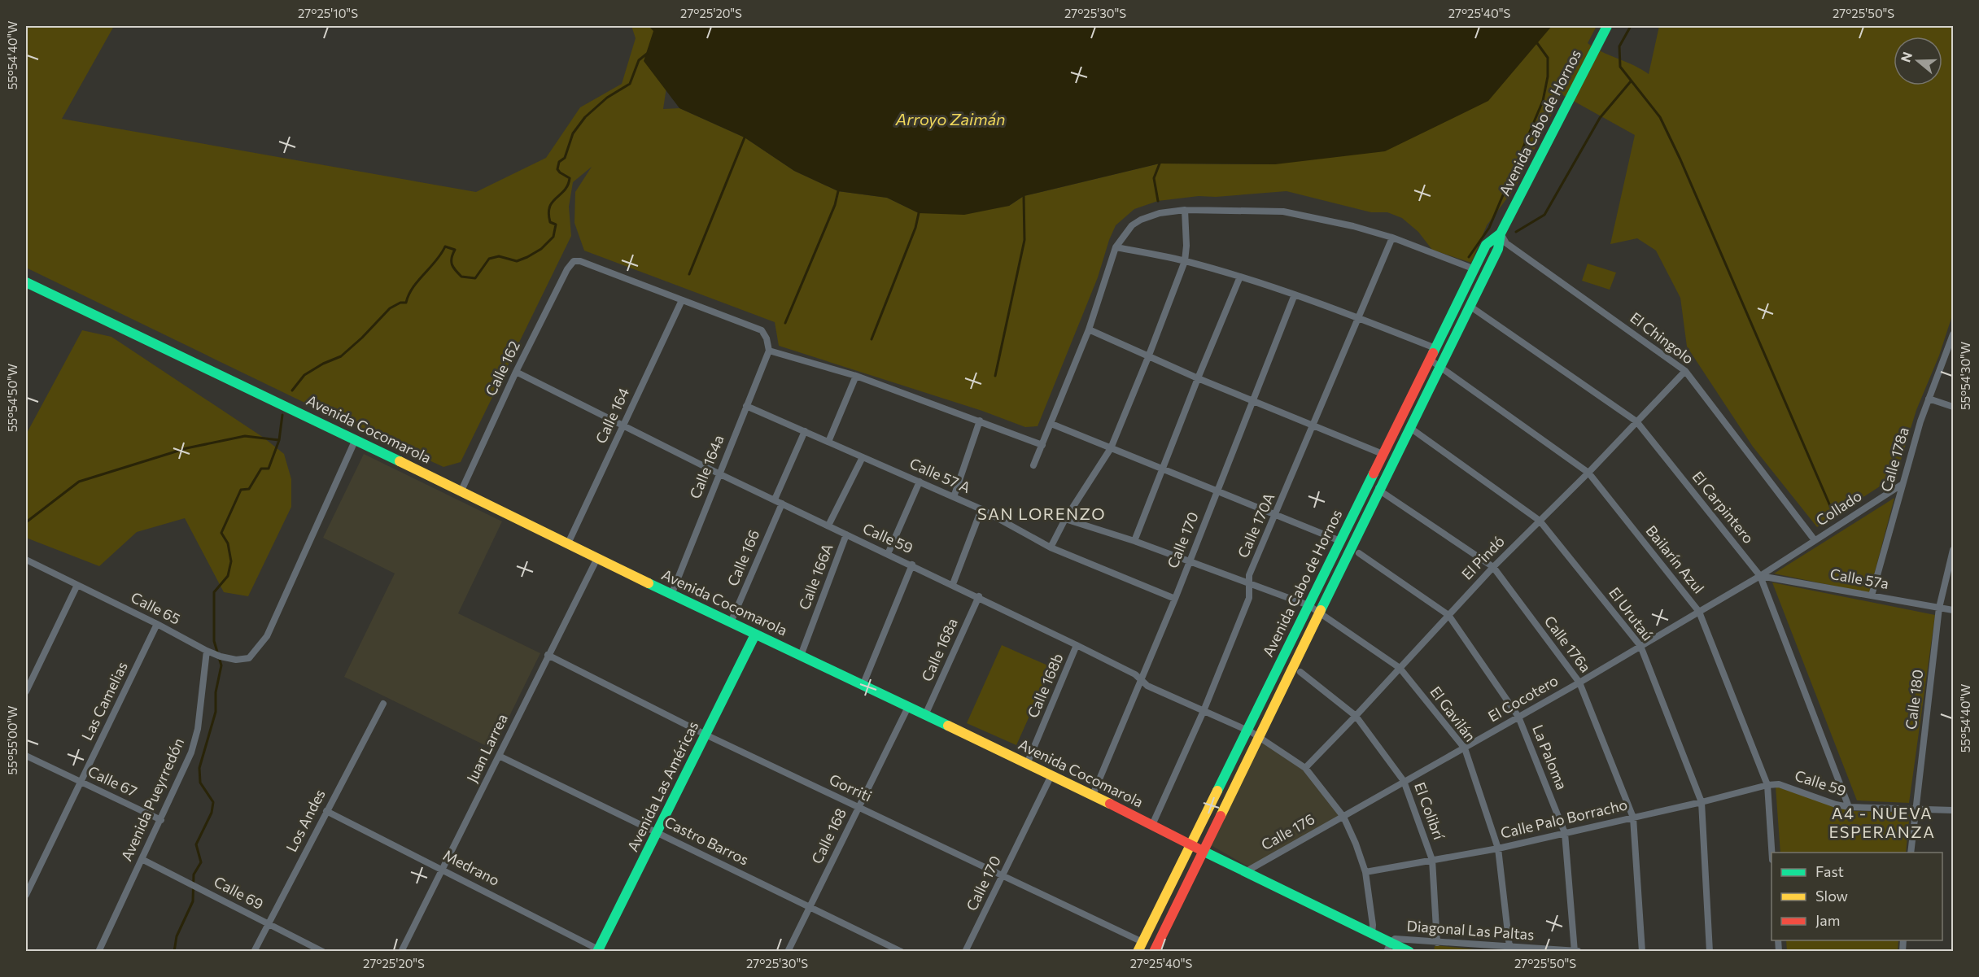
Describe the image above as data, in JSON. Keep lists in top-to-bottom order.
{
  "streets": {
    "main road": ["Avenida Cabo de Hornos", "Avenida Cocomarola", "Avenida Las Américas"],
    "street": [
      "El Chingolo",
      "Calle 162",
      "Calle 164",
      "Calle 178a",
      "Calle 164a",
      "Calle 57 A",
      "El Carpintero",
      "Collado",
      "Calle 170A",
      "Calle 59",
      "Calle 170",
      "Calle 166",
      "El Pindó",
      "Bailarín Azul",
      "Calle 166A",
      "Calle 57a",
      "Calle 65",
      "El Urutaú",
      "Calle 176a",
      "Calle 168a",
      "Calle 168b",
      "El Cocotero",
      "Calle 180",
      "Las Camelias",
      "El Gavilán",
      "Juan Larrea",
      "La Paloma",
      "Calle 67",
      "Gorriti",
      "Avenida Pueyrredón",
      "El Colibrí",
      "Calle Palo Borracho",
      "Los Andes",
      "Calle 176",
      "Calle 168",
      "Castro Barros",
      "Medrano",
      "Calle 69",
      "Diagonal Las Paltas"
    ]
  },
  "crossings": [
    ["Avenida Cabo de Hornos", "El Chingolo"],
    ["Avenida Cabo de Hornos", "Avenida Cocomarola"],
    ["Avenida Cabo de Hornos", "El Carpintero"],
    ["Avenida Cabo de Hornos", "Calle 59"],
    ["Avenida Cabo de Hornos", "Bailarín Azul"],
    ["Avenida Cabo de Hornos", "El Urutaú"],
    ["Avenida Cabo de Hornos", "Calle 176a"],
    ["Avenida Cabo de Hornos", "El Gavilán"],
    ["Avenida Cabo de Hornos", "Gorriti"],
    ["El Chingolo", "Collado"],
    ["El Chingolo", "El Pindó"],
    ["El Chingolo", "El Cocotero"],
    ["Calle 162", "Calle 164"],
    ["Calle 162", "Avenida Cocomarola"],
    ["Calle 162", "Calle 59"],
    ["Calle 164", "Avenida Cocomarola"],
    ["Calle 164", "Calle 59"],
    ["Avenida Cocomarola", "Calle 164a"],
    ["Avenida Cocomarola", "Calle 170A"],
    ["Avenida Cocomarola", "Calle 59"],
    ["Avenida Cocomarola", "Calle 170"],
    ["Avenida Cocomarola", "Calle 166"],
    ["Avenida Cocomarola", "Calle 166A"],
    ["Avenida Cocomarola", "Calle 65"],
    ["Avenida Cocomarola", "Calle 168a"],
    ["Avenida Cocomarola", "Calle 168b"],
    ["Avenida Cocomarola", "Juan Larrea"],
    ["Avenida Cocomarola", "Avenida Las Américas"],
    ["Avenida Cocomarola", "Calle 176"],
    ["Avenida Cocomarola", "Calle 168"],
    ["Avenida Cocomarola", "Diagonal Las Paltas"],
    ["Calle 178a", "Collado"],
    ["Calle 178a", "Calle 57a"],
    ["Calle 164a", "Calle 57 A"],
    ["Calle 164a", "Calle 59"],
    ["Calle 57 A", "Calle 170"],
    ["El Carpintero", "Calle 59"],
    ["El Carpintero", "El Pindó"],
    ["El Carpintero", "Calle 57a"],
    ["El Carpintero", "El Cocotero"],
    ["Collado", "El Cocotero"],
    ["Calle 170A", "Calle 59"],
    ["Calle 170A", "El Gavilán"],
    ["Calle 59", "Calle 170"],
    ["Calle 59", "Calle 166"],
    ["Calle 59", "El Pindó"],
    ["Calle 59", "Bailarín Azul"],
    ["Calle 59", "Calle 166A"],
    ["Calle 59", "Calle 168a"],
    ["Calle 59", "Calle 168b"],
    ["Calle 59", "El Cocotero"],
    ["Calle 59", "Calle 180"],
    ["Calle 59", "Calle Palo Borracho"],
    ["Calle 59", "Calle 176"],
    ["Calle 170", "El Gavilán"],
    ["Calle 170", "Gorriti"],
    ["El Pindó", "Bailarín Azul"],
    ["El Pindó", "El Urutaú"],
    ["El Pindó", "Calle 176a"],
    ["El Pindó", "El Gavilán"],
    ["El Pindó", "La Paloma"],
    ["El Pindó", "El Colibrí"],
    ["Bailarín Azul", "El Cocotero"],
    ["Bailarín Azul", "Calle Palo Borracho"],
    ["Calle 57a", "El Cocotero"],
    ["Calle 57a", "Calle 180"],
    ["Calle 65", "Las Camelias"],
    ["Calle 65", "Avenida Pueyrredón"],
    ["El Urutaú", "El Cocotero"],
    ["El Urutaú", "Calle Palo Borracho"],
    ["Calle 176a", "El Cocotero"],
    ["Calle 176a", "Calle Palo Borracho"],
    ["El Cocotero", "El Gavilán"],
    ["El Cocotero", "La Paloma"],
    ["El Cocotero", "El Colibrí"],
    ["El Cocotero", "Calle 176"],
    ["Las Camelias", "Calle 67"],
    ["El Gavilán", "Calle Palo Borracho"],
    ["El Gavilán", "Diagonal Las Paltas"],
    ["Juan Larrea", "Gorriti"],
    ["Juan Larrea", "Castro Barros"],
    ["Juan Larrea", "Medrano"],
    ["La Paloma", "Calle Palo Borracho"],
    ["La Paloma", "Diagonal Las Paltas"],
    ["Calle 67", "Avenida Pueyrredón"],
    ["Avenida Las Américas", "Gorriti"],
    ["Avenida Las Américas", "Castro Barros"],
    ["Avenida Las Américas", "Medrano"],
    ["Gorriti", "Calle 168"],
    ["Avenida Pueyrredón", "Calle 69"],
    ["El Colibrí", "Calle Palo Borracho"],
    ["El Colibrí", "Diagonal Las Paltas"],
    ["Los Andes", "Medrano"],
    ["Los Andes", "Calle 69"],
    ["Calle 168", "Castro Barros"]
  ],
  "districts": ["SAN LORENZO", "A4 - NUEVA ESPERANZA"],
  "water": ["Arroyo Zaimán"],
  "legend": ["Fast", "Slow", "Jam"],
  "north": "left",
  "coordinates": [
    "27°25'10\"S",
    "27°25'20\"S",
    "27°25'30\"S",
    "27°25'40\"S",
    "27°25'50\"S",
    "55°54'40\"W",
    "55°54'30\"W",
    "55°54'50\"W",
    "55°55'00\"W"
  ]
}
